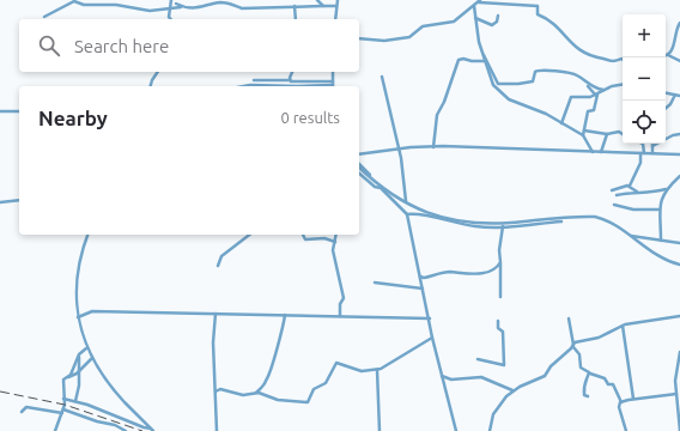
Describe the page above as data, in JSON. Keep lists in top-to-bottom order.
{
  "page": {
    "map_buttons": ["+", "−"],
    "search": "Search here",
    "heading": ["Nearby", "0 results"]
  }
}
